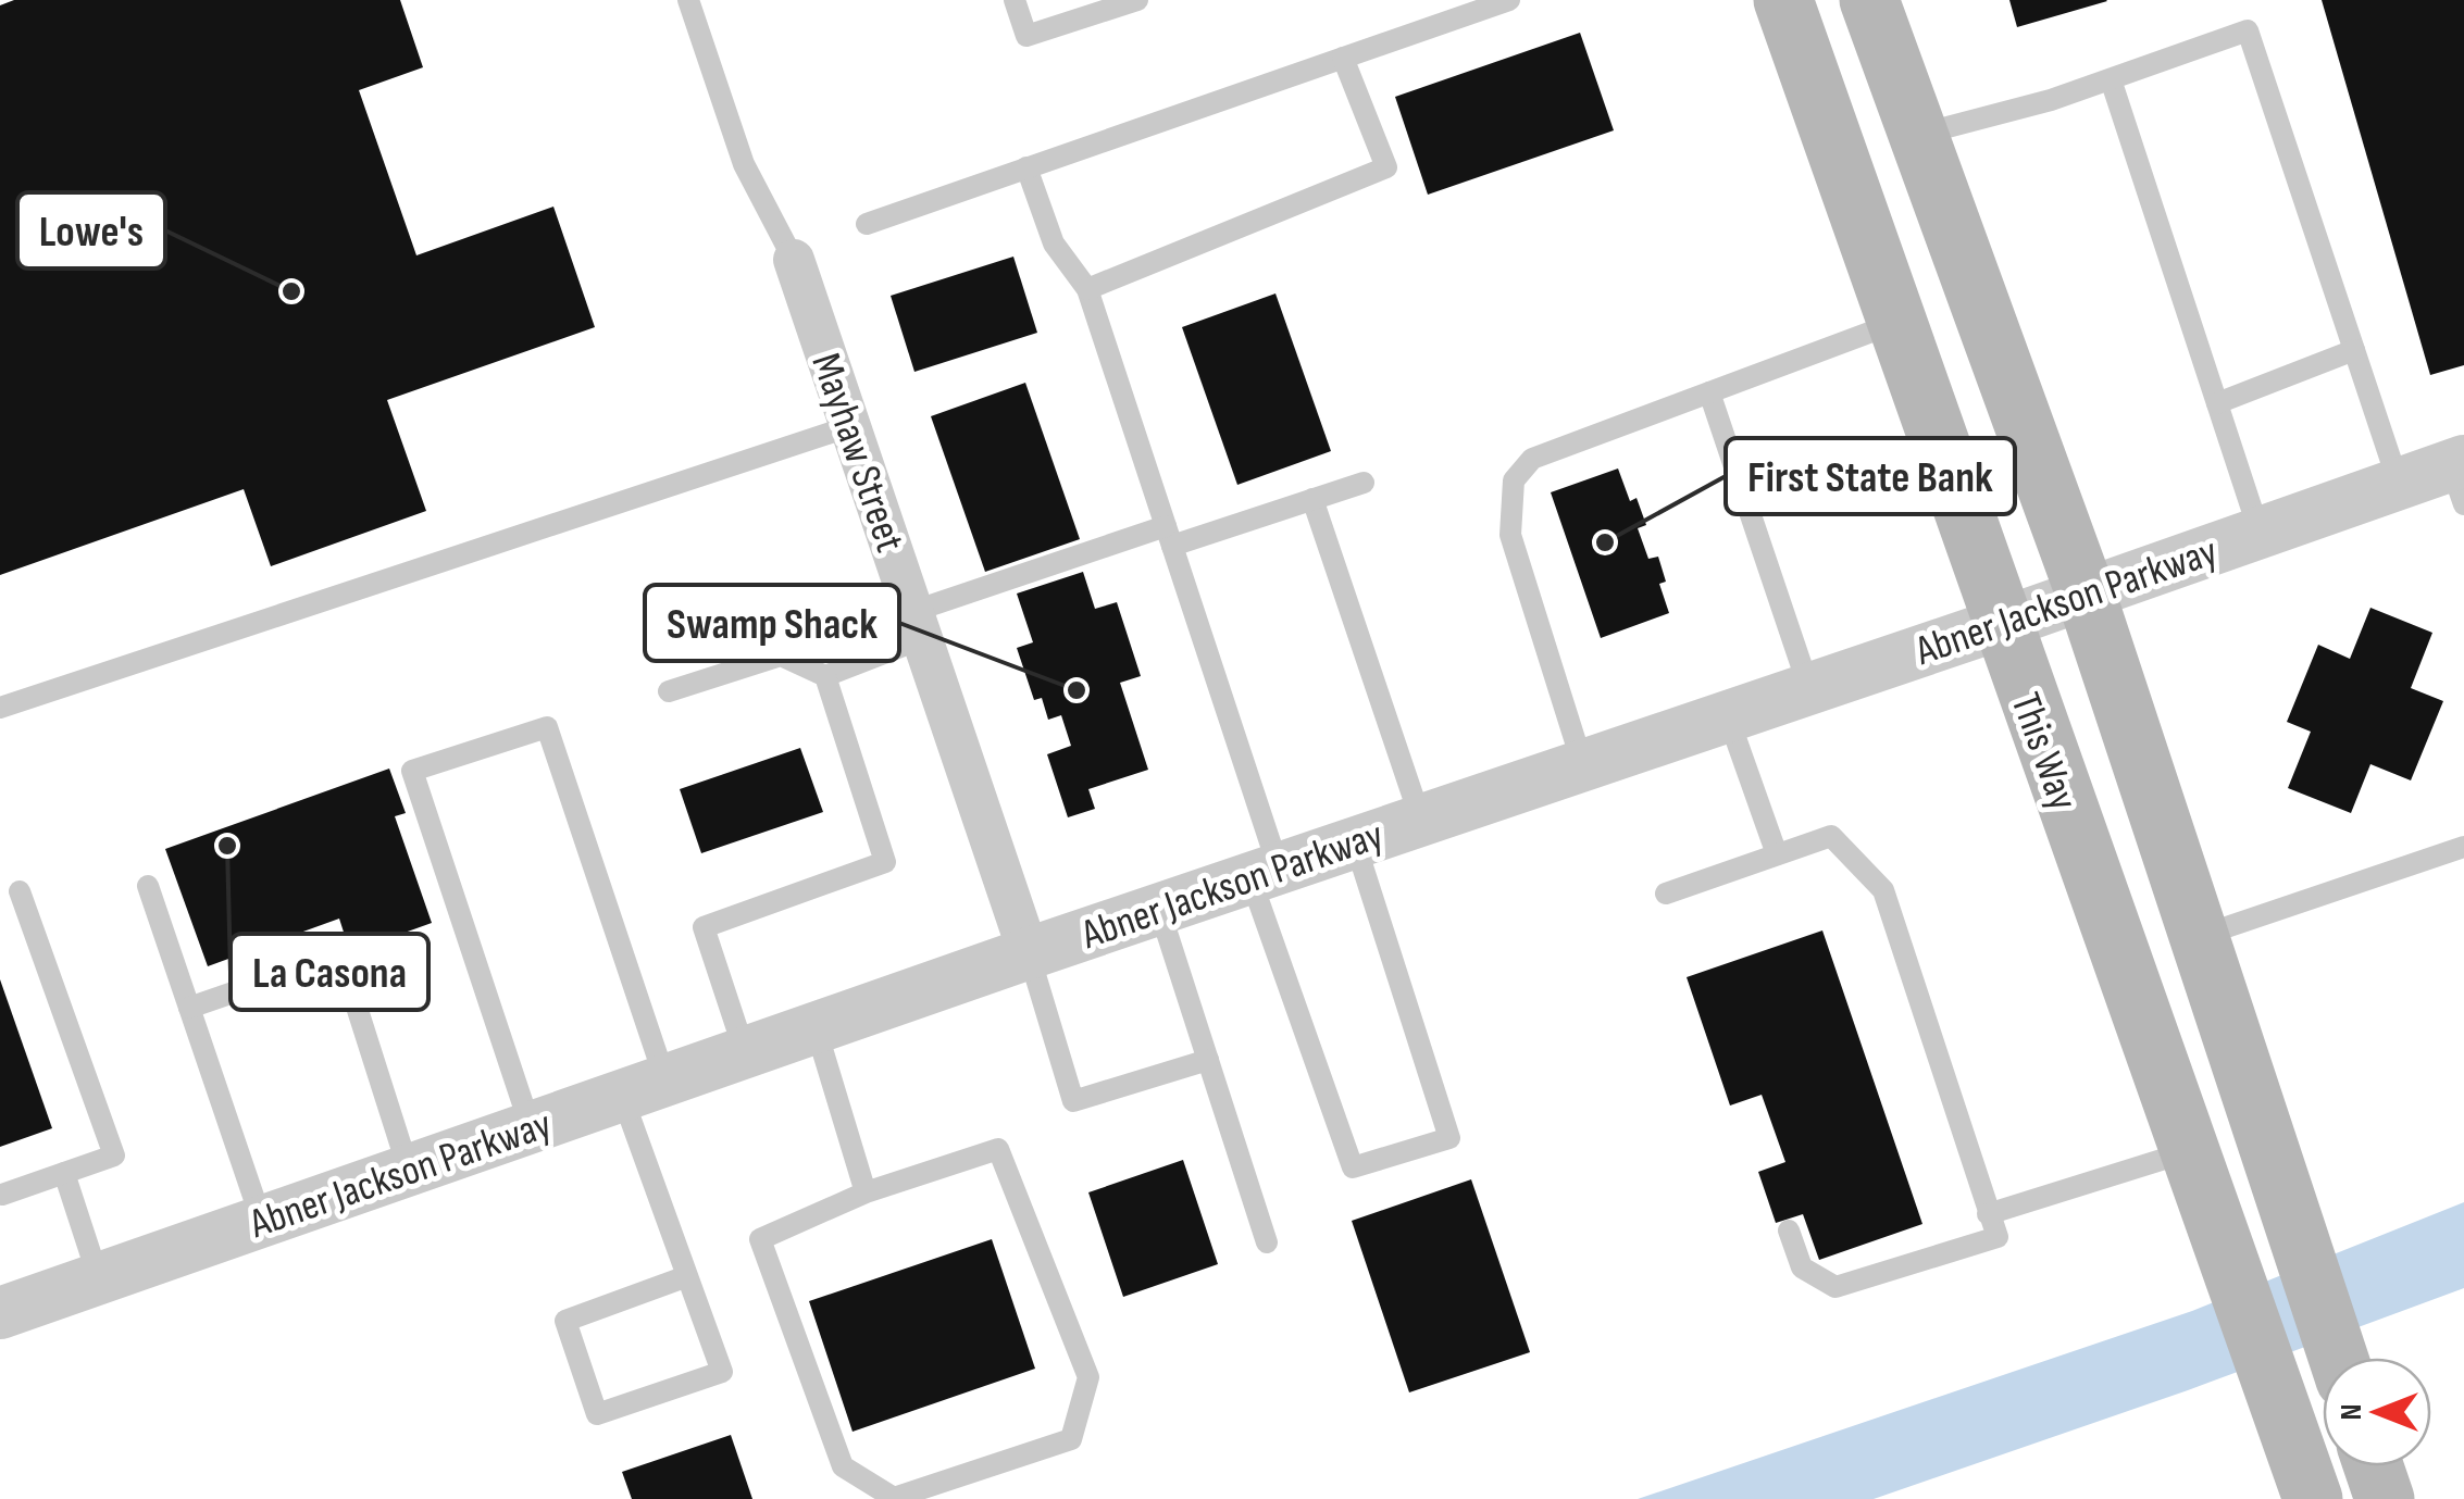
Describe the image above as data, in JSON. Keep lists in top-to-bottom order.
{
  "streets": {
    "main road": ["This Way"],
    "street": ["Mayhaw Street", "Abner Jackson Parkway"]
  },
  "crossings": [
    ["Mayhaw Street", "Abner Jackson Parkway"],
    ["Abner Jackson Parkway", "This Way"]
  ],
  "places": [
    "Lowe's",
    "First State Bank",
    "Swamp Shack",
    "La Casona"
  ],
  "north": "left"
}
